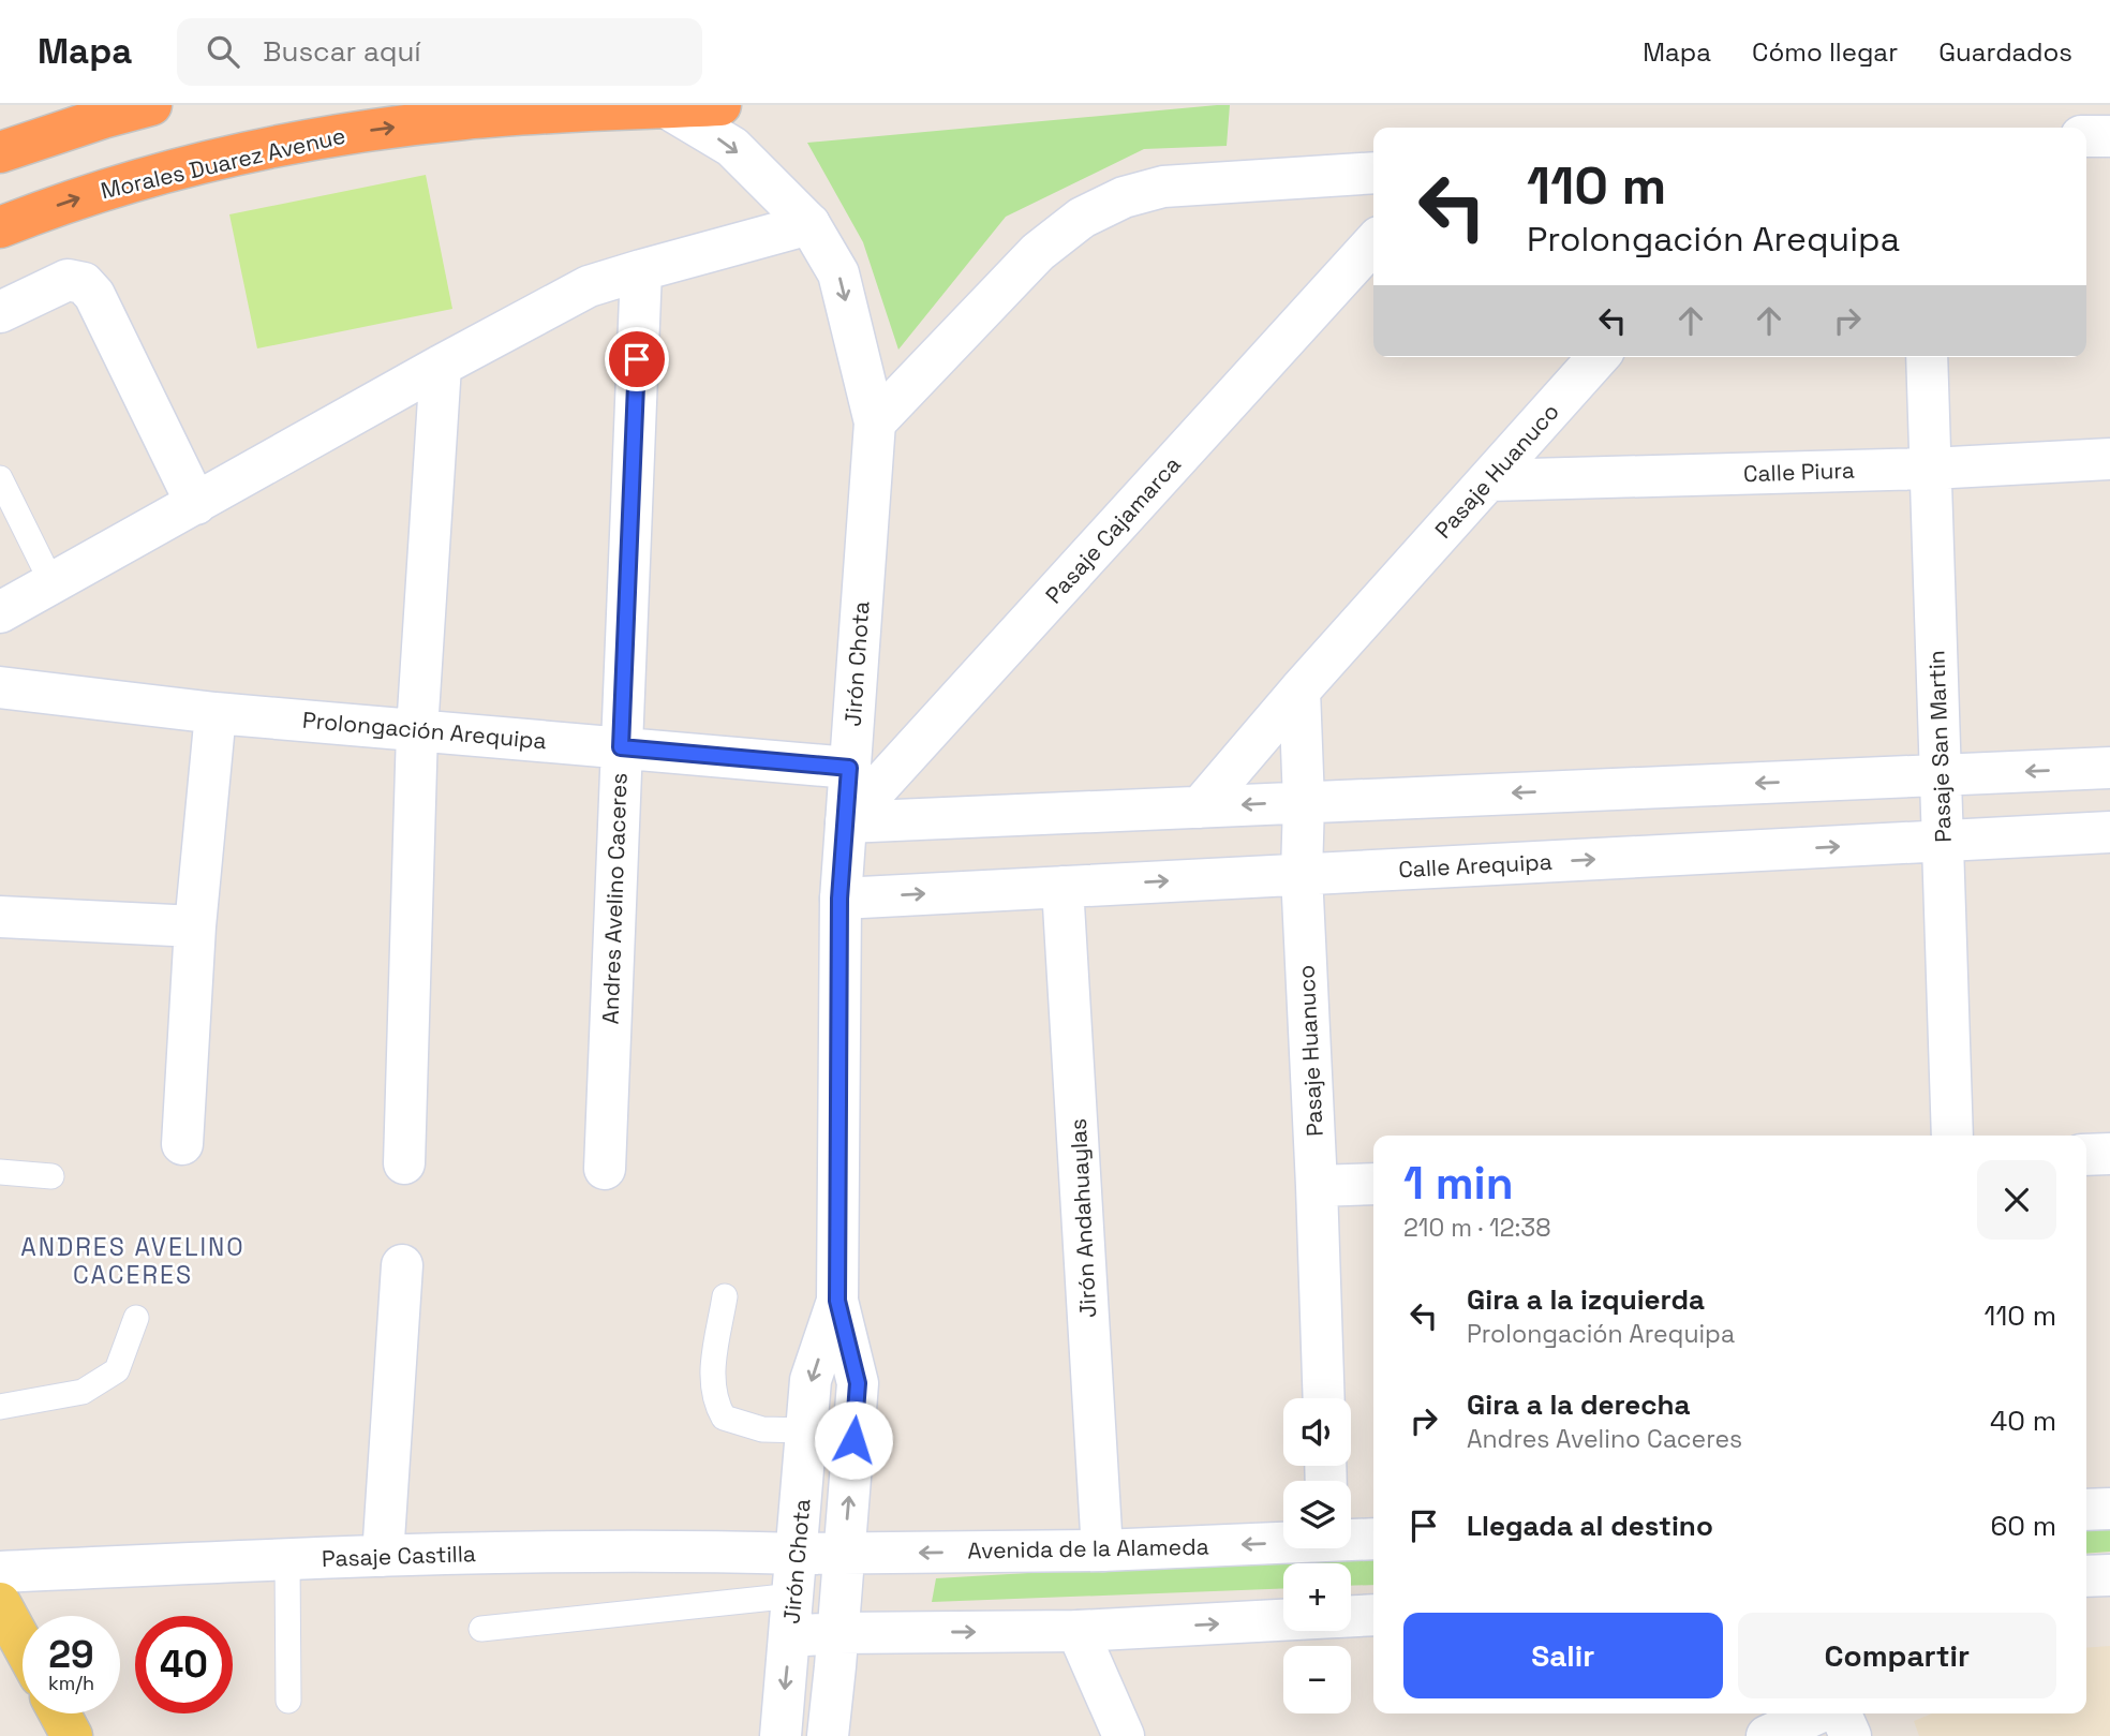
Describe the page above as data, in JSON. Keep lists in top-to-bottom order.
{
  "streets": {
    "highway": ["Morales Duarez Avenue"],
    "street": [
      "Pasaje Huanuco",
      "Calle Piura",
      "Pasaje Cajamarca",
      "Jirón Chota",
      "Prolongación Arequipa",
      "Pasaje San Martin",
      "Calle Arequipa",
      "Andres Avelino Caceres",
      "Jirón Andahuaylas",
      "Avenida de la Alameda",
      "Pasaje Castilla"
    ]
  },
  "crossings": [
    ["Morales Duarez Avenue", "Jirón Chota"],
    ["Pasaje Huanuco", "Calle Piura"],
    ["Pasaje Huanuco", "Calle Arequipa"],
    ["Calle Piura", "Pasaje San Martin"],
    ["Pasaje Cajamarca", "Jirón Chota"],
    ["Jirón Chota", "Prolongación Arequipa"],
    ["Jirón Chota", "Calle Arequipa"],
    ["Jirón Chota", "Avenida de la Alameda"],
    ["Jirón Chota", "Pasaje Castilla"],
    ["Prolongación Arequipa", "Andres Avelino Caceres"],
    ["Pasaje San Martin", "Calle Arequipa"],
    ["Calle Arequipa", "Jirón Andahuaylas"],
    ["Jirón Andahuaylas", "Avenida de la Alameda"],
    ["Avenida de la Alameda", "Pasaje Castilla"]
  ],
  "one_way": ["Morales Duarez Avenue"],
  "districts": ["ANDRES AVELINO CACERES"],
  "page": {
    "header": "Mapa",
    "search": "Buscar aquí",
    "nav": ["Mapa", "Cómo llegar", "Guardados"],
    "turn": ["110 m", "Prolongación Arequipa"],
    "heading": ["1 min", "210 m · 12:38"],
    "list": [
      {
        "name": "Gira a la izquierda",
        "note": "Prolongación Arequipa",
        "value": "110 m"
      },
      {
        "name": "Gira a la derecha",
        "note": "Andres Avelino Caceres",
        "value": "40 m"
      },
      {
        "name": "Llegada al destino",
        "value": "60 m"
      }
    ],
    "map_buttons": ["+", "−"],
    "buttons": ["Salir", "Compartir"],
    "speed": "29 km/h",
    "limit": "40"
  }
}
